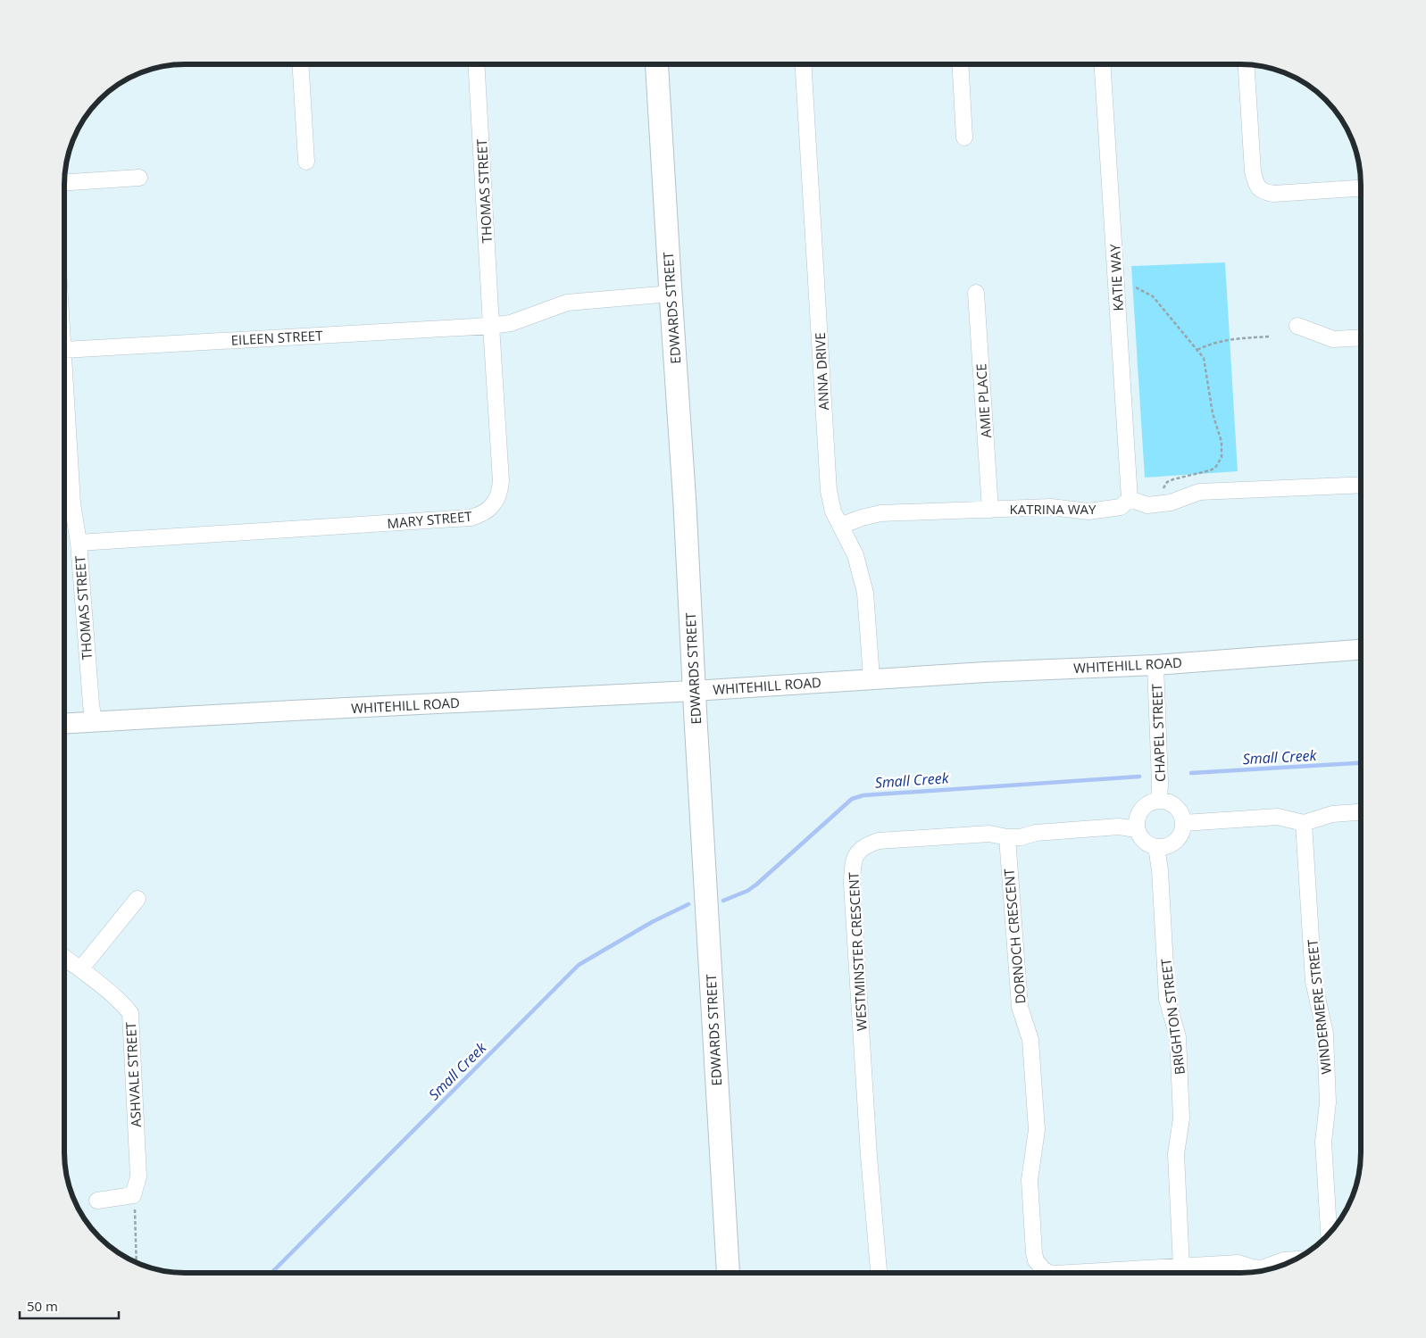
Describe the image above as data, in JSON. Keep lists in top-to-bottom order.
{
  "streets": {
    "main road": ["EDWARDS STREET"],
    "street": [
      "THOMAS STREET",
      "KATIE WAY",
      "EILEEN STREET",
      "ANNA DRIVE",
      "AMIE PLACE",
      "KATRINA WAY",
      "MARY STREET",
      "WHITEHILL ROAD",
      "CHAPEL STREET",
      "DORNOCH CRESCENT",
      "WESTMINSTER CRESCENT",
      "WINDERMERE STREET",
      "BRIGHTON STREET",
      "ASHVALE STREET"
    ]
  },
  "crossings": [
    ["THOMAS STREET", "EILEEN STREET"],
    ["THOMAS STREET", "MARY STREET"],
    ["THOMAS STREET", "WHITEHILL ROAD"],
    ["KATIE WAY", "KATRINA WAY"],
    ["EDWARDS STREET", "WHITEHILL ROAD"],
    ["EILEEN STREET", "MARY STREET"],
    ["ANNA DRIVE", "KATRINA WAY"],
    ["ANNA DRIVE", "WHITEHILL ROAD"],
    ["AMIE PLACE", "KATRINA WAY"],
    ["WHITEHILL ROAD", "CHAPEL STREET"],
    ["CHAPEL STREET", "WESTMINSTER CRESCENT"],
    ["CHAPEL STREET", "BRIGHTON STREET"],
    ["DORNOCH CRESCENT", "WESTMINSTER CRESCENT"],
    ["DORNOCH CRESCENT", "BRIGHTON STREET"],
    ["WESTMINSTER CRESCENT", "BRIGHTON STREET"]
  ],
  "water": ["Small Creek"],
  "scale_bar": "50 m"
}
